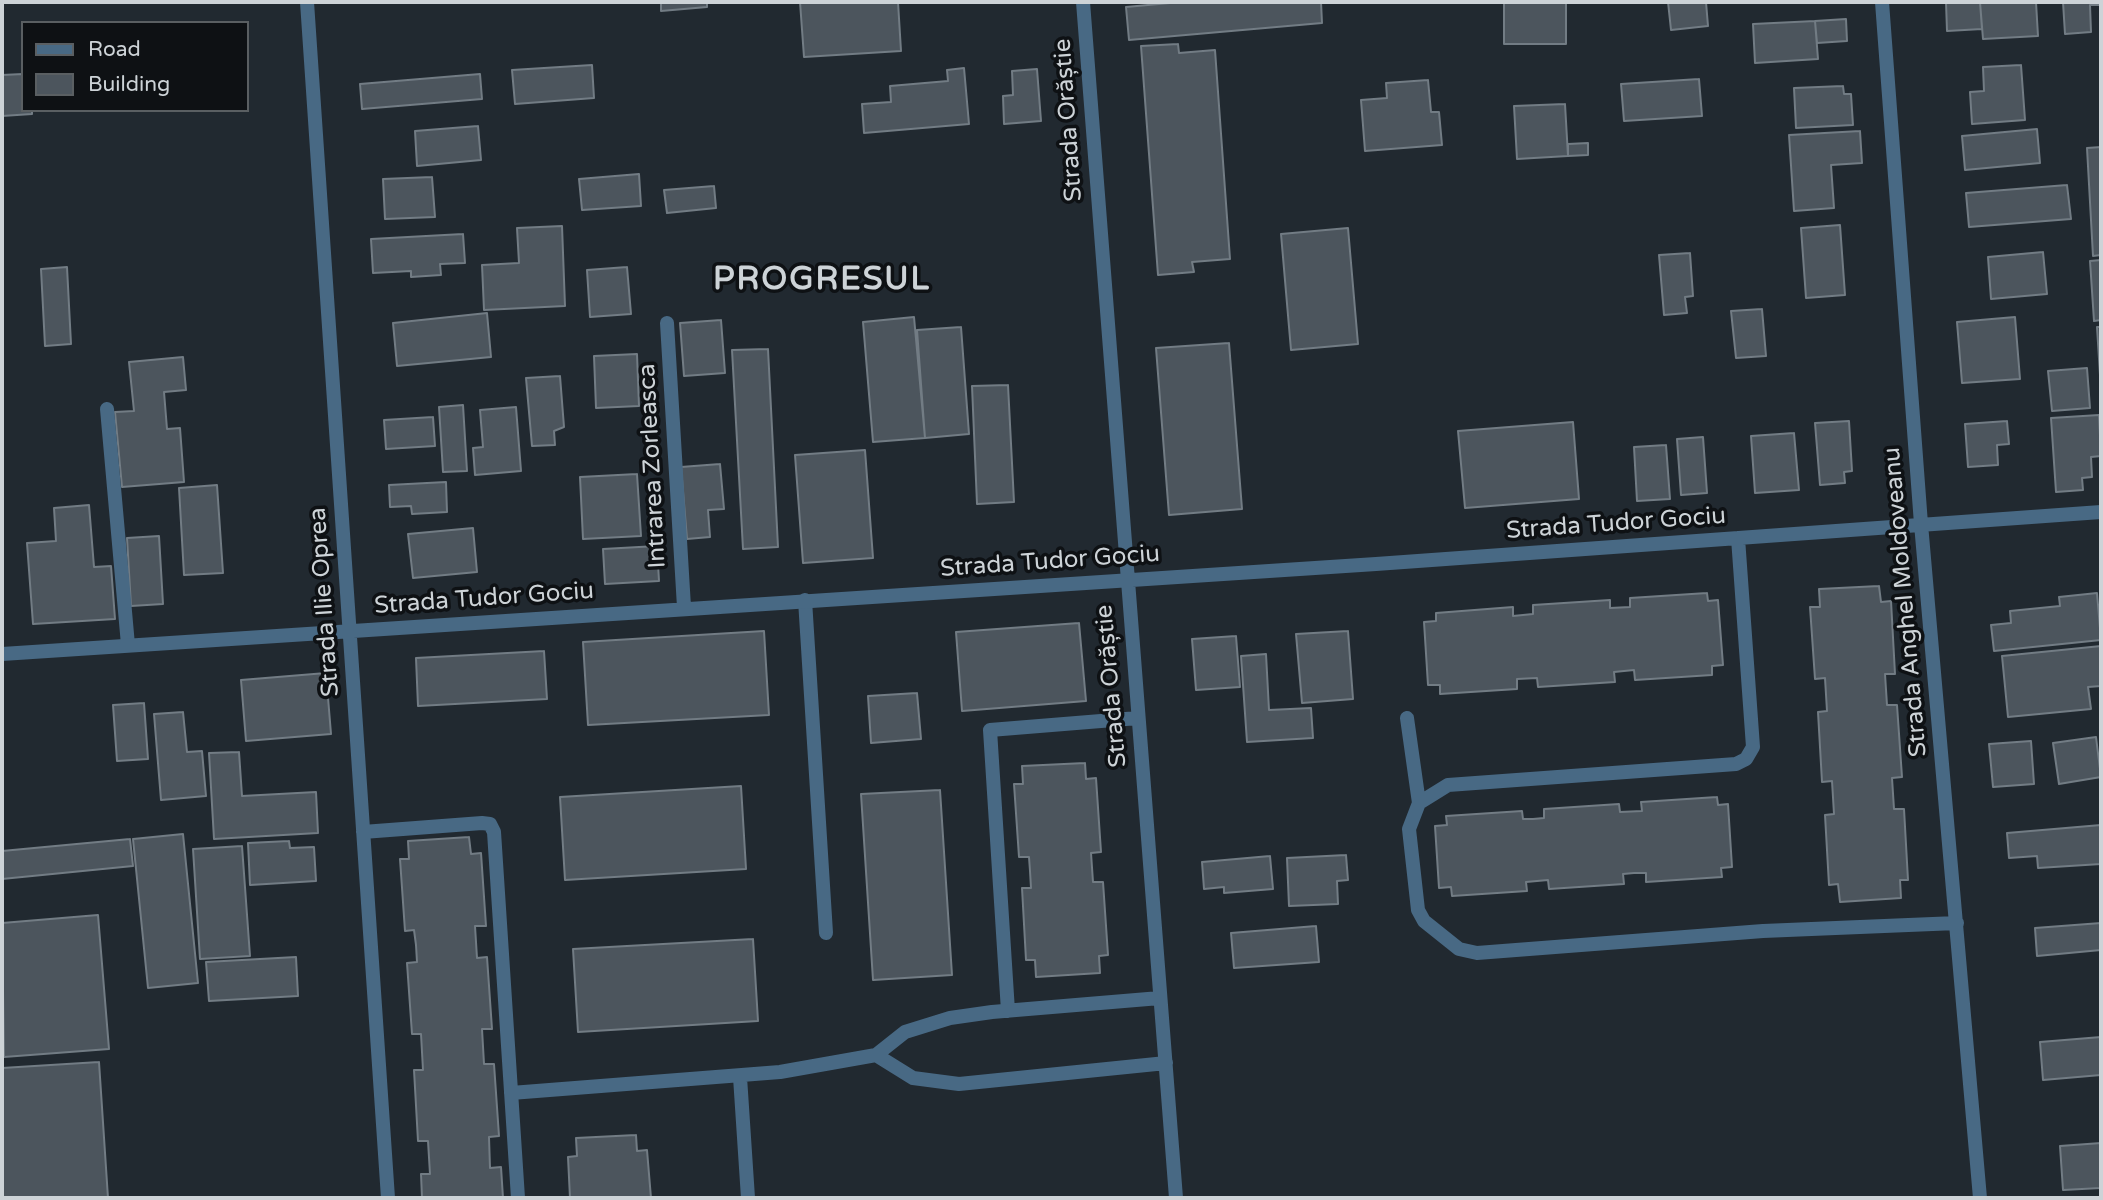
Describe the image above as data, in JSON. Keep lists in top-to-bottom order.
{
  "streets": {
    "street": [
      "Strada Orăștie",
      "Intrarea Zorleasca",
      "Strada Tudor Gociu",
      "Strada Ilie Oprea",
      "Strada Anghel Moldoveanu"
    ]
  },
  "crossings": [
    ["Strada Orăștie", "Strada Tudor Gociu"],
    ["Intrarea Zorleasca", "Strada Tudor Gociu"],
    ["Strada Tudor Gociu", "Strada Ilie Oprea"],
    ["Strada Tudor Gociu", "Strada Anghel Moldoveanu"]
  ],
  "districts": ["PROGRESUL"],
  "legend": ["Road", "Building"]
}
